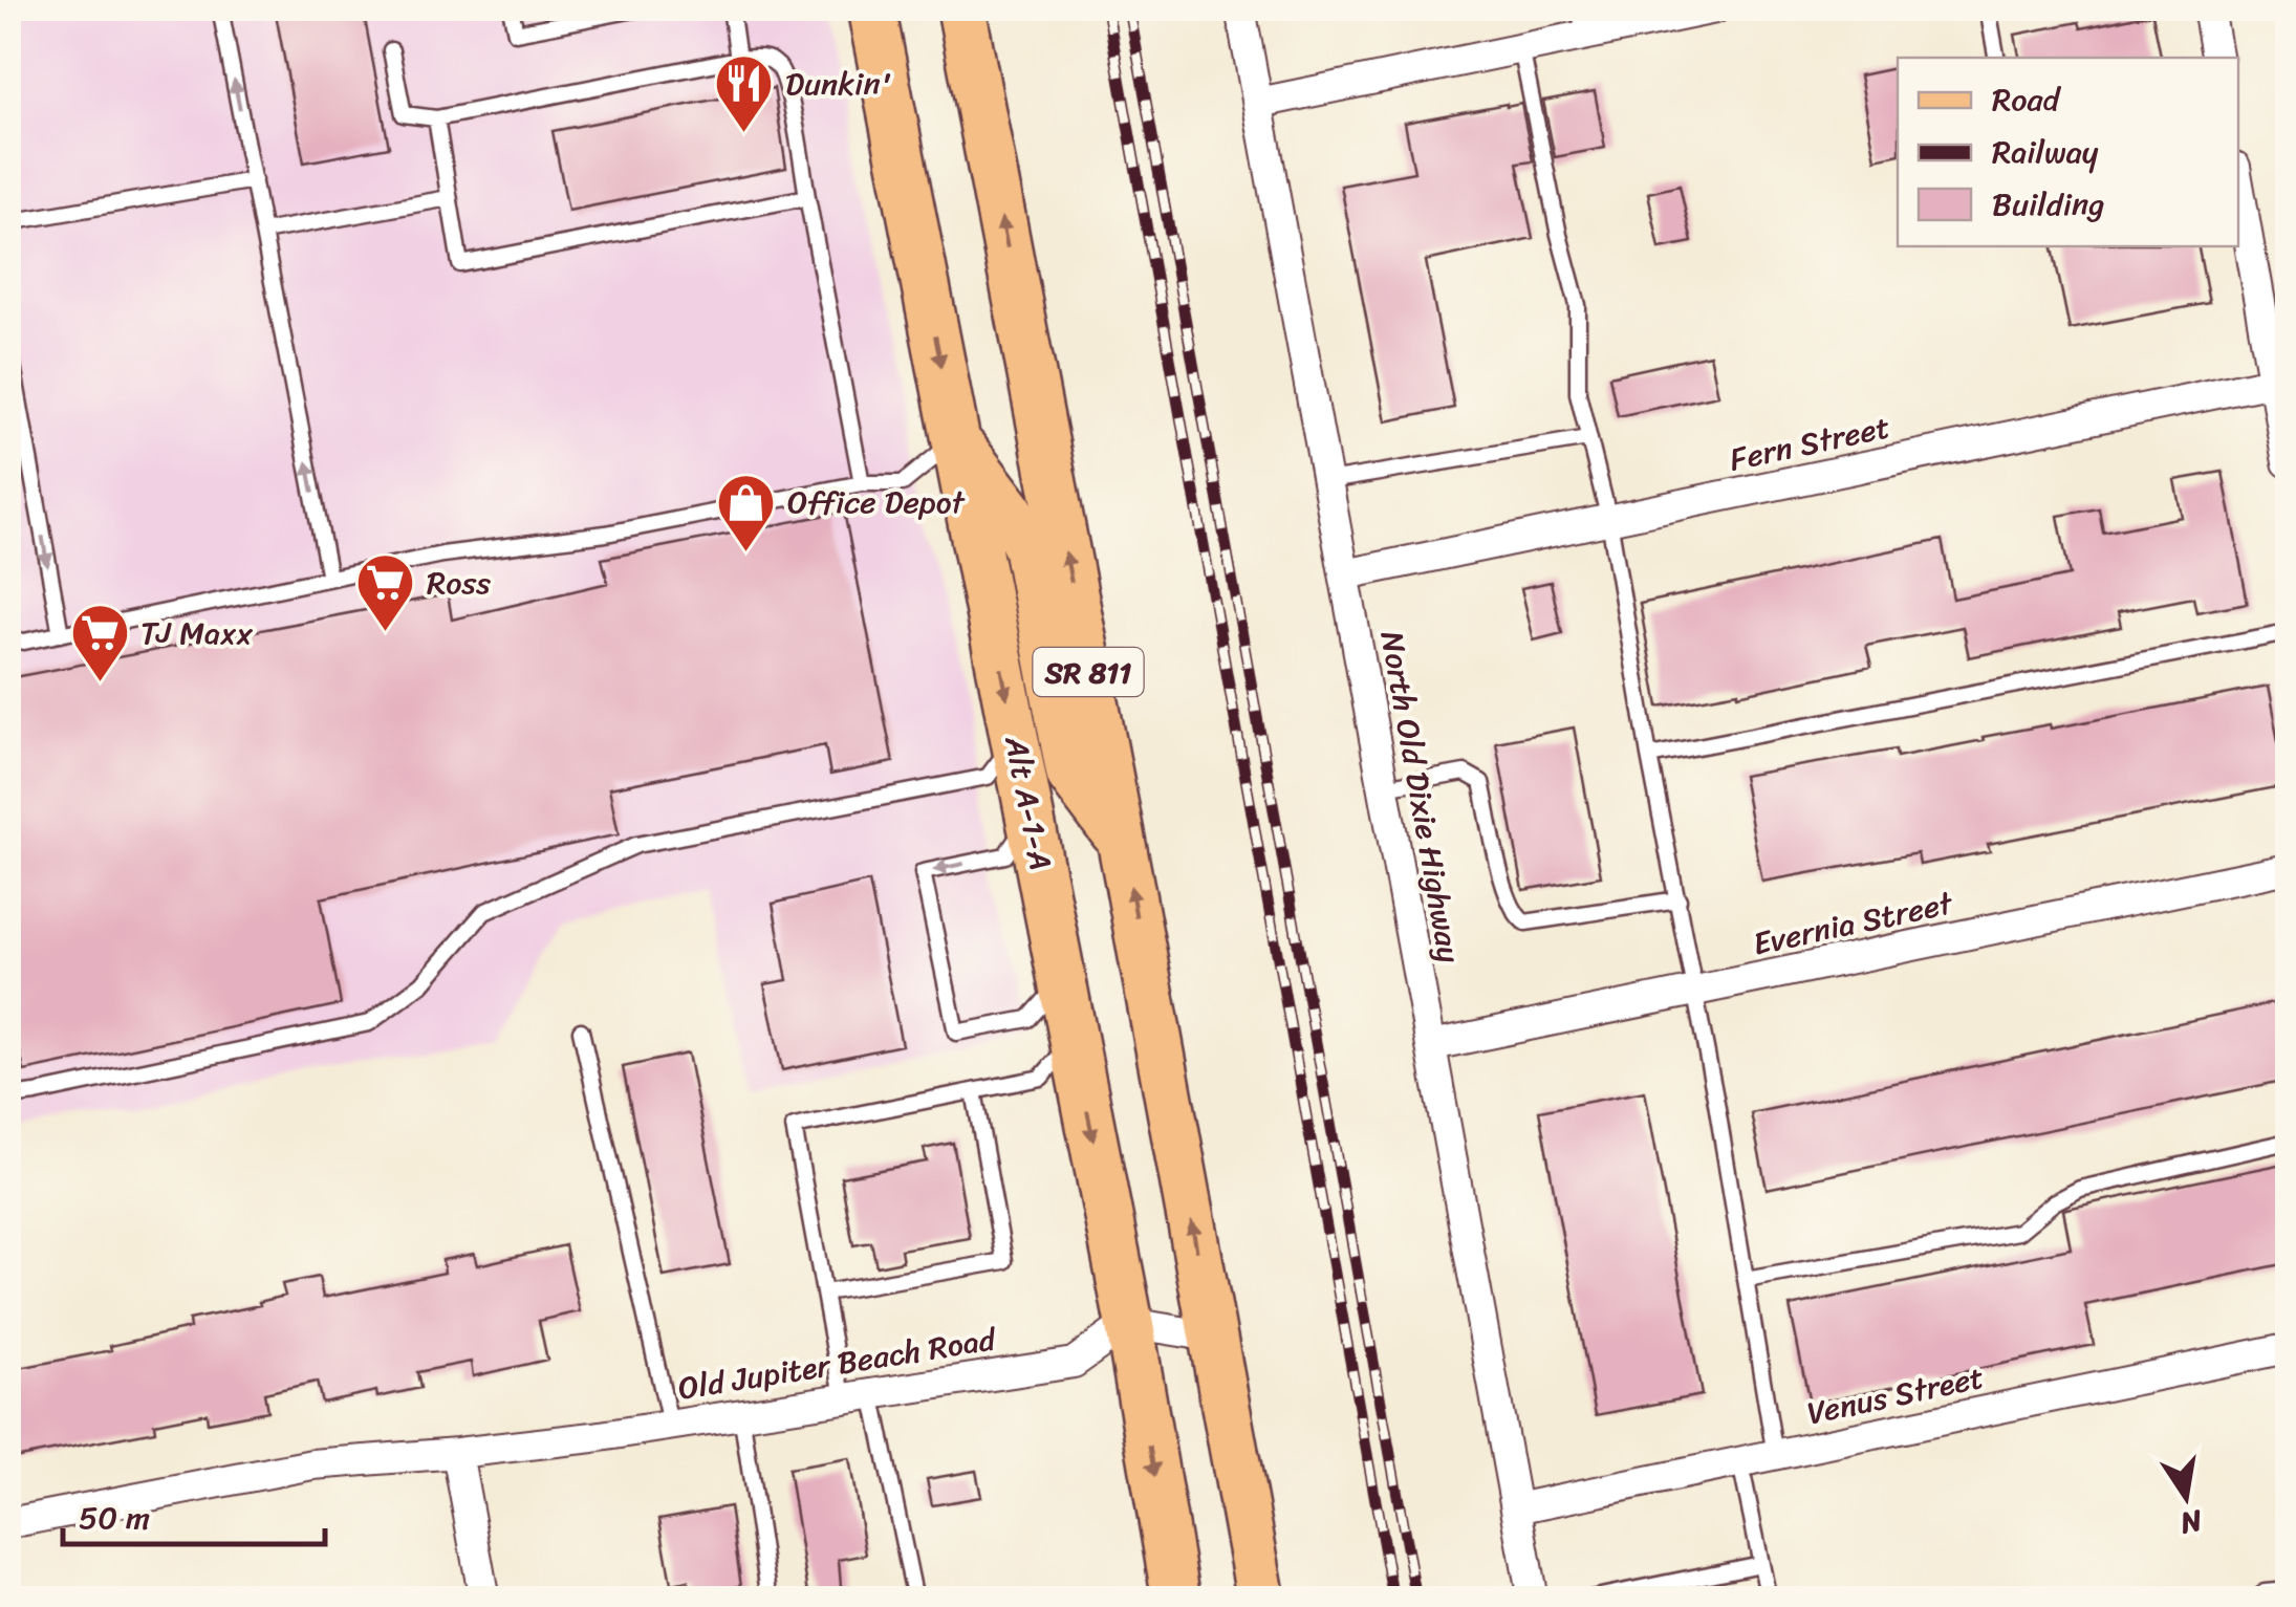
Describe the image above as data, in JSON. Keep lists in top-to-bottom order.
{
  "streets": {
    "main road": ["SR 811", "Alt A-1-A"],
    "street": [
      "Fern Street",
      "North Old Dixie Highway",
      "Evernia Street",
      "Old Jupiter Beach Road",
      "Venus Street"
    ]
  },
  "crossings": [
    ["Fern Street", "North Old Dixie Highway"],
    ["North Old Dixie Highway", "Evernia Street"],
    ["North Old Dixie Highway", "Venus Street"],
    ["Alt A-1-A", "Old Jupiter Beach Road"]
  ],
  "places": {
    "restaurant": ["Dunkin'"],
    "shop": ["Office Depot"],
    "supermarket": ["Ross", "TJ Maxx"]
  },
  "legend": ["Road", "Railway", "Building"],
  "scale_bar": "50 m",
  "north": "bottom"
}
